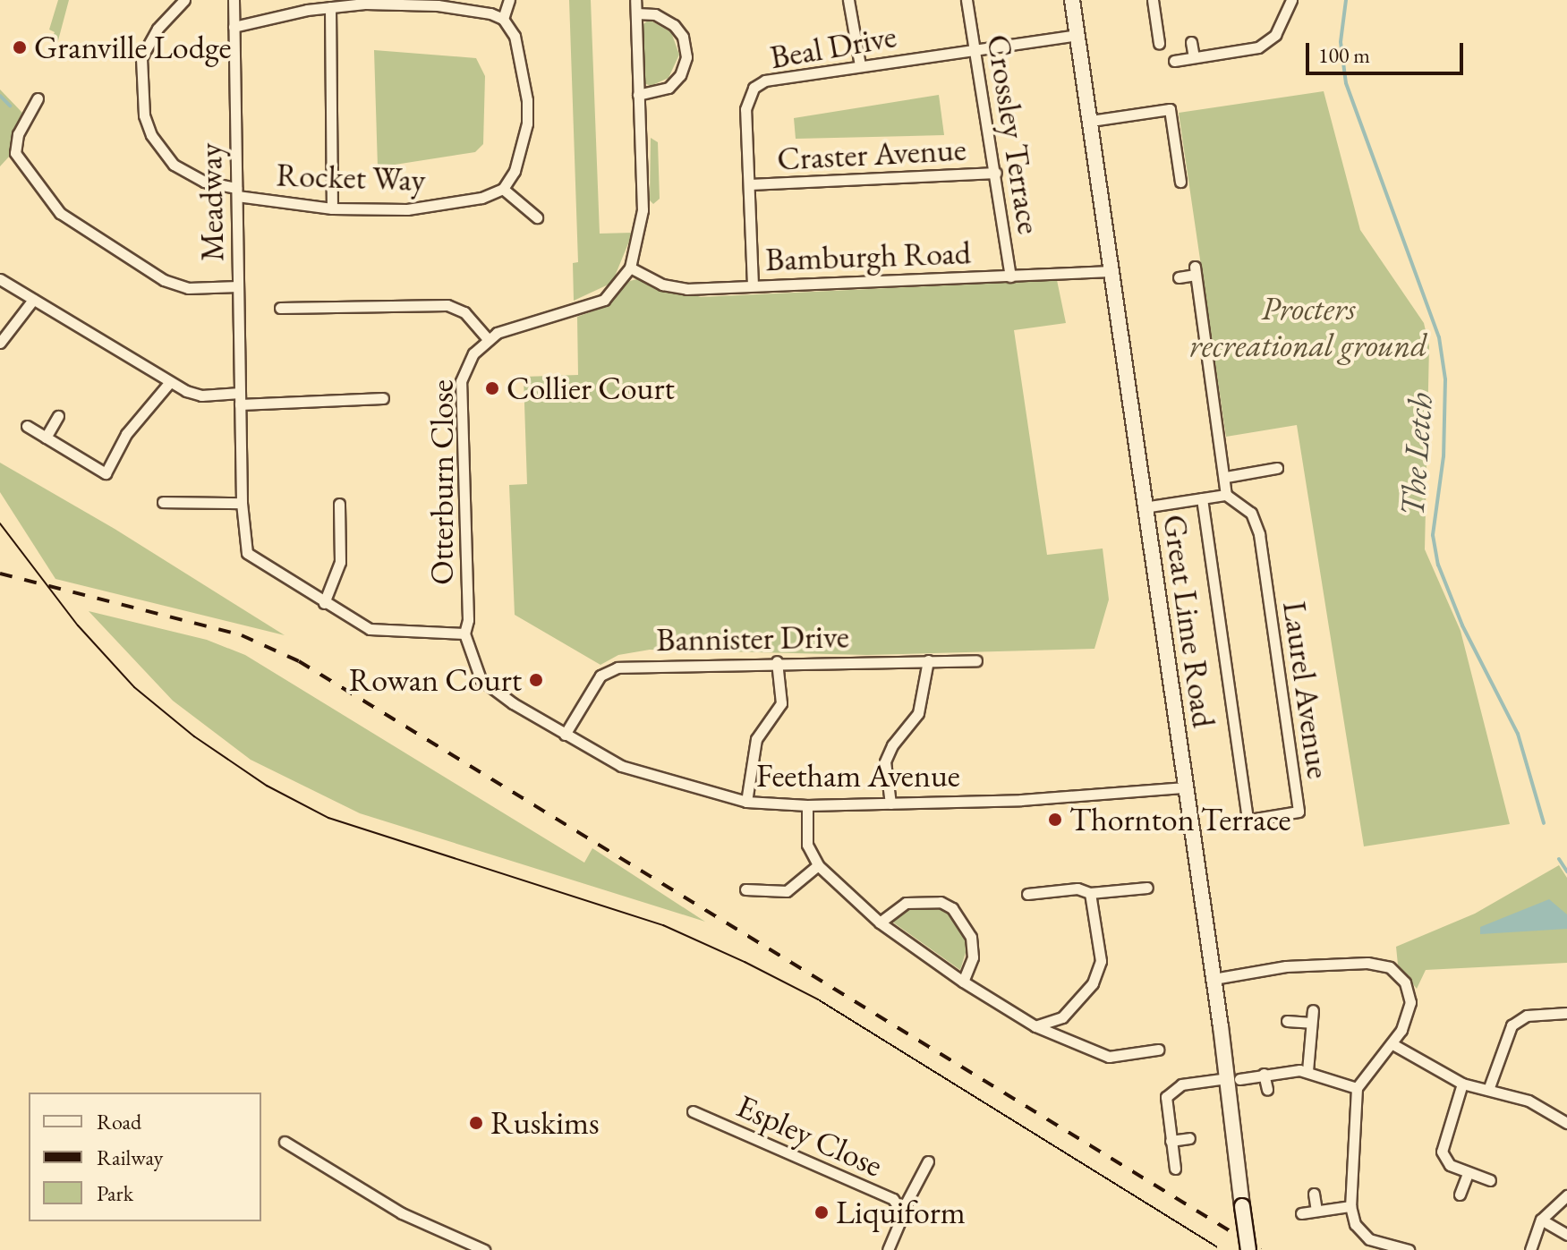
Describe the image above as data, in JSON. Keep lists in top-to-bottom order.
{
  "streets": {
    "main road": ["Great Lime Road"],
    "street": [
      "Beal Drive",
      "Crossley Terrace",
      "Craster Avenue",
      "Rocket Way",
      "Meadway",
      "Bamburgh Road",
      "Otterburn Close",
      "Bannister Drive",
      "Laurel Avenue",
      "Feetham Avenue",
      "Espley Close"
    ]
  },
  "crossings": [
    ["Beal Drive", "Crossley Terrace"],
    ["Beal Drive", "Craster Avenue"],
    ["Beal Drive", "Bamburgh Road"],
    ["Beal Drive", "Great Lime Road"],
    ["Crossley Terrace", "Craster Avenue"],
    ["Crossley Terrace", "Bamburgh Road"],
    ["Rocket Way", "Meadway"],
    ["Meadway", "Otterburn Close"],
    ["Meadway", "Feetham Avenue"],
    ["Bamburgh Road", "Otterburn Close"],
    ["Bamburgh Road", "Great Lime Road"],
    ["Otterburn Close", "Feetham Avenue"],
    ["Great Lime Road", "Feetham Avenue"],
    ["Bannister Drive", "Feetham Avenue"]
  ],
  "water": ["The Letch"],
  "parks": ["Procters recreational ground"],
  "places": [
    "Granville Lodge",
    "Collier Court",
    "Rowan Court",
    "Thornton Terrace",
    "Ruskims",
    "Liquiform"
  ],
  "legend": ["Road", "Railway", "Park"],
  "scale_bar": "100 m"
}
